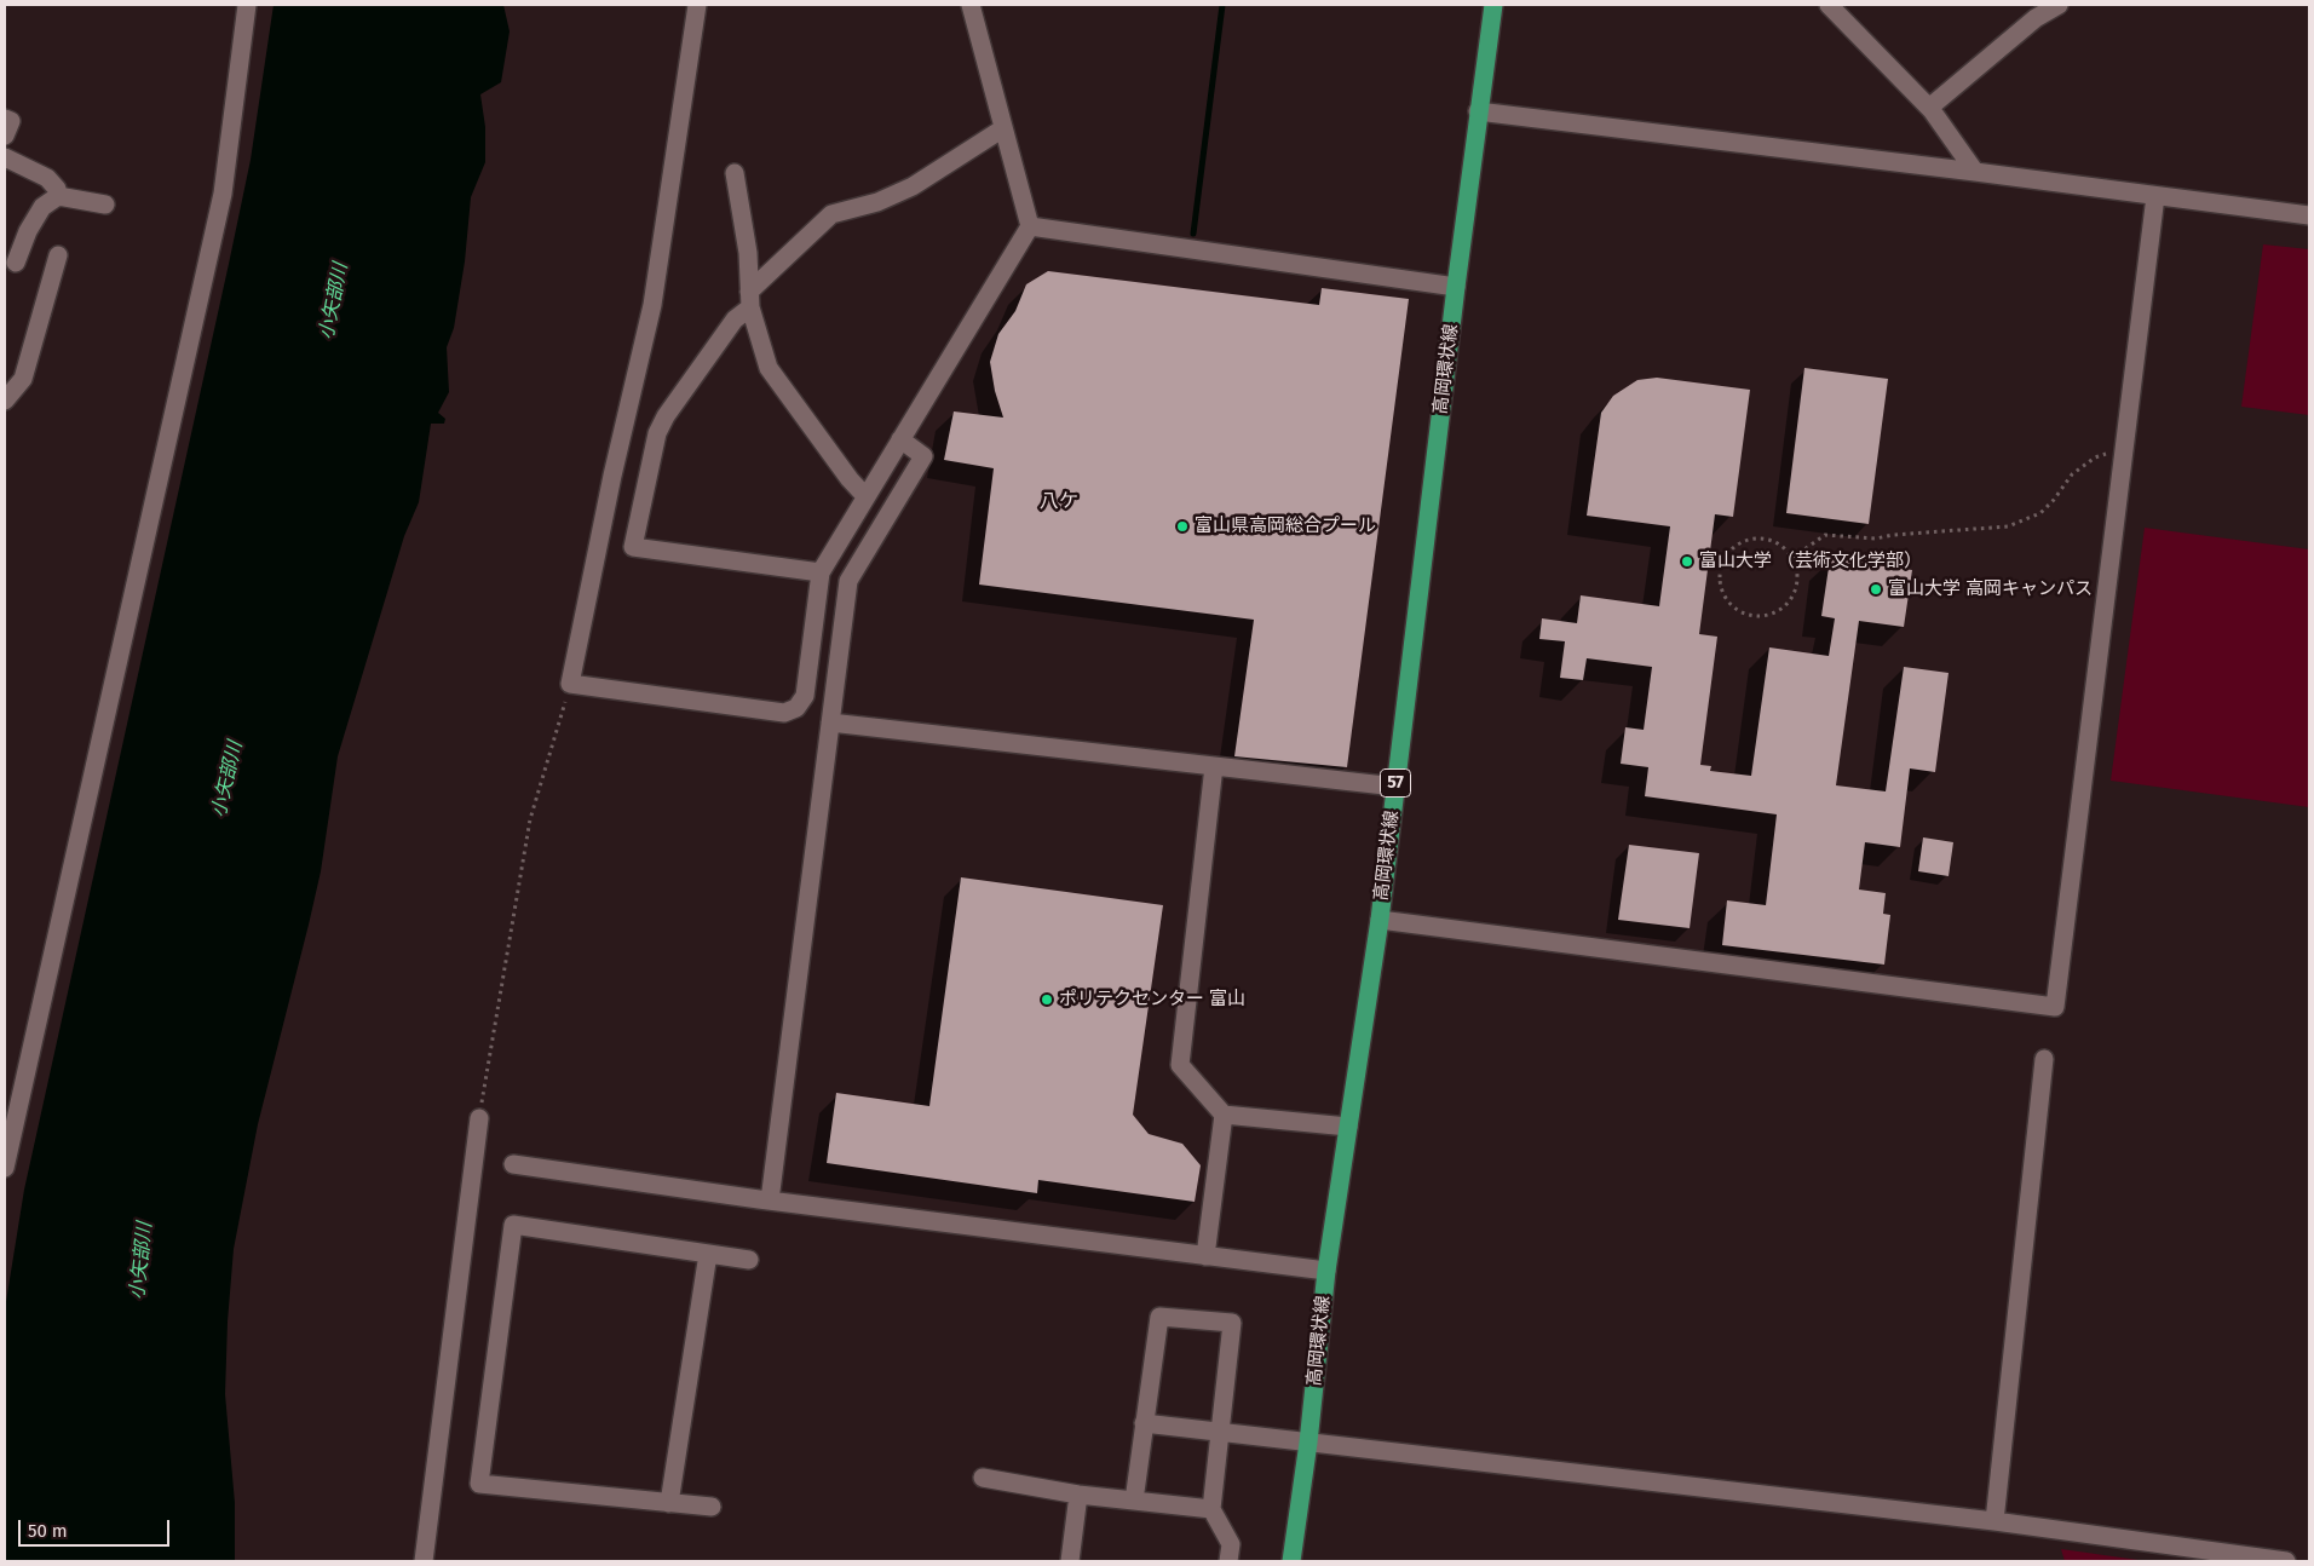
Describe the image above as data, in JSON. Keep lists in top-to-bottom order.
{
  "streets": {
    "main road": ["高岡環状線", "57"]
  },
  "districts": ["八ケ"],
  "water": ["小矢部川"],
  "places": [
    "富山県高岡総合プール",
    "富山大学 （芸術文化学部）",
    "富山大学 高岡キャンパス",
    "ポリテクセンター 富山"
  ],
  "scale_bar": "50 m"
}
